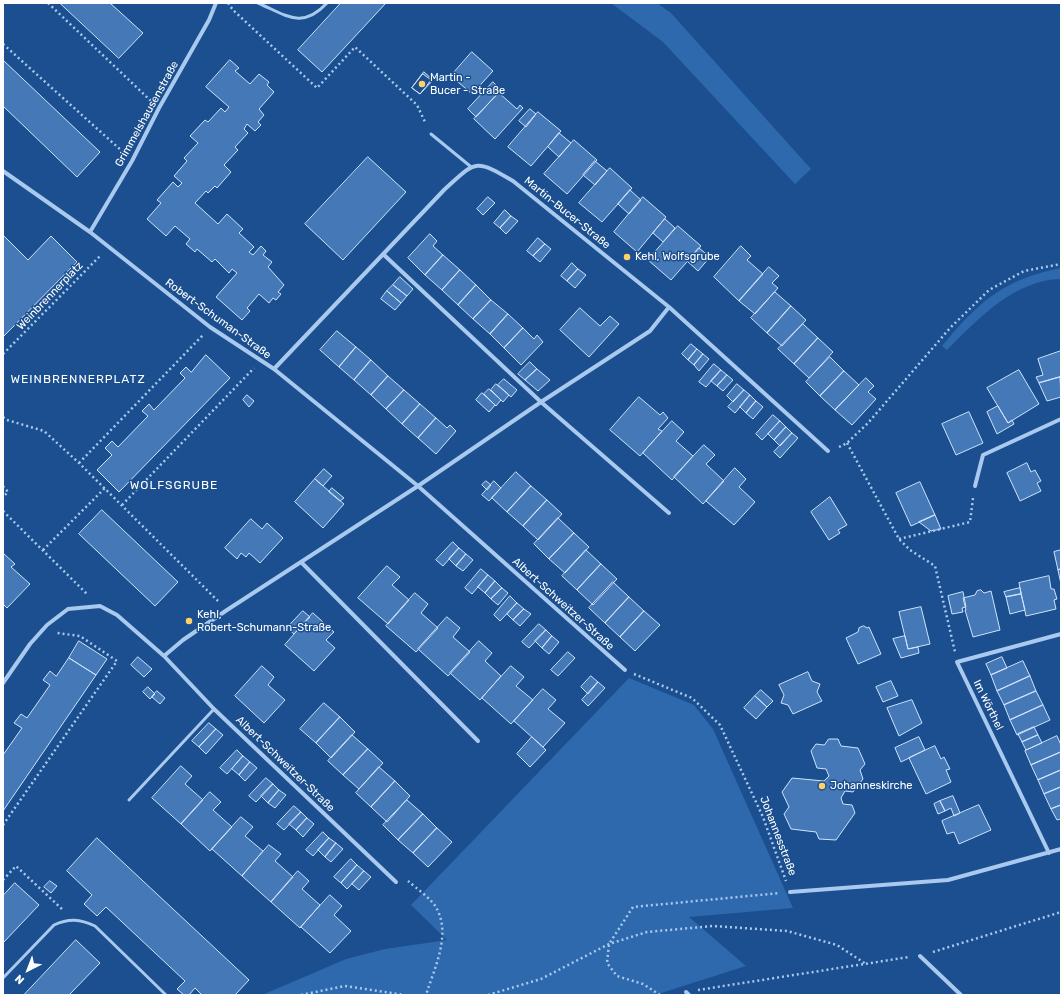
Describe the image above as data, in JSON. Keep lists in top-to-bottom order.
{
  "streets": {
    "street": [
      "Grimmelshausenstraße",
      "Martin-Bucer-Straße",
      "Robert-Schuman-Straße",
      "Albert-Schweitzer-Straße",
      "Im Wörthel",
      "Johannesstraße"
    ],
    "path": ["Weinbrennerplatz"]
  },
  "crossings": [
    ["Grimmelshausenstraße", "Robert-Schuman-Straße"],
    ["Weinbrennerplatz", "Robert-Schuman-Straße"],
    ["Robert-Schuman-Straße", "Albert-Schweitzer-Straße"],
    ["Albert-Schweitzer-Straße", "Johannesstraße"],
    ["Im Wörthel", "Johannesstraße"]
  ],
  "districts": ["WEINBRENNERPLATZ", "WOLFSGRUBE"],
  "places": [
    "Martin - Bucer - Straße",
    "Kehl, Wolfsgrube",
    "Kehl, Robert-Schumann-Straße",
    "Johanneskirche"
  ],
  "north": "bottom left"
}
